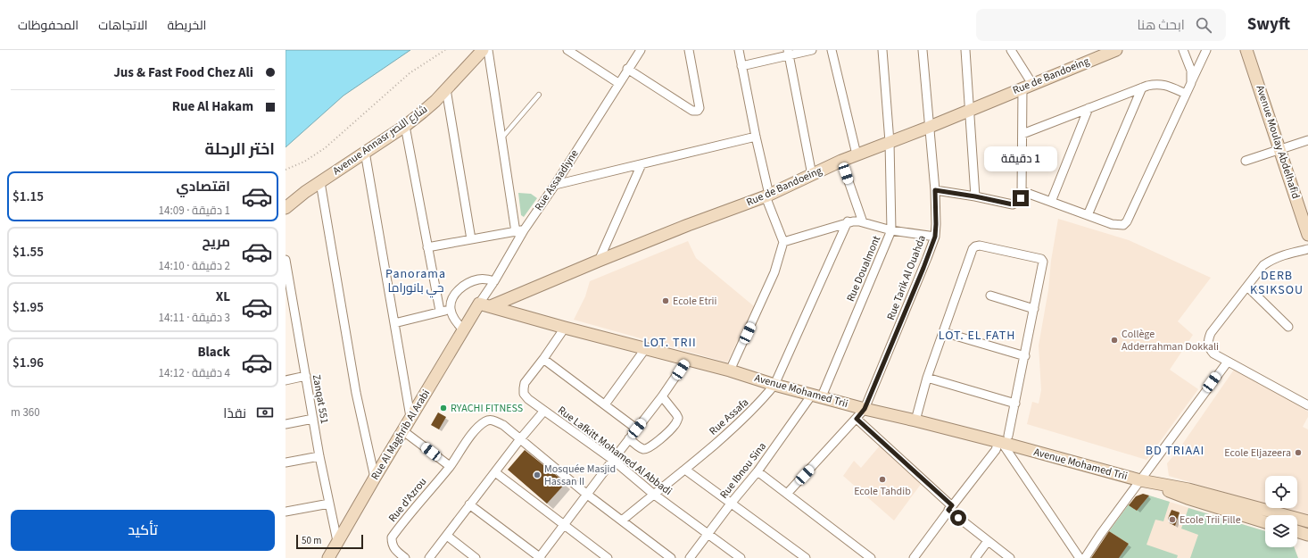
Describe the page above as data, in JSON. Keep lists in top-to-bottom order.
{
  "streets": {
    "street": [
      "Rue de Bandoeing",
      "Avenue Annasr شارع النصر",
      "Avenue Moulay Abdelhafid",
      "Rue Assaadiyne",
      "Rue Doualmont",
      "Rue Tarik Al Ouahda",
      "Avenue Mohamed Trii",
      "Zanqat 551",
      "Rue Assafa",
      "Rue Al Maghrib Al Arabi",
      "Rue Lafkitt Mohamed Al Abbadi",
      "Rue Ibnou Sina",
      "Rue d'Azrou"
    ]
  },
  "crossings": [
    ["Rue de Bandoeing", "Rue Doualmont"],
    ["Rue de Bandoeing", "Rue Tarik Al Ouahda"],
    ["Rue de Bandoeing", "Avenue Mohamed Trii"],
    ["Rue Assaadiyne", "Avenue Mohamed Trii"],
    ["Rue Assaadiyne", "Rue Al Maghrib Al Arabi"],
    ["Rue Doualmont", "Avenue Mohamed Trii"],
    ["Rue Doualmont", "Rue Ibnou Sina"],
    ["Rue Tarik Al Ouahda", "Avenue Mohamed Trii"],
    ["Avenue Mohamed Trii", "Rue Assafa"],
    ["Avenue Mohamed Trii", "Rue Al Maghrib Al Arabi"],
    ["Avenue Mohamed Trii", "Rue Lafkitt Mohamed Al Abbadi"],
    ["Avenue Mohamed Trii", "Rue Ibnou Sina"],
    ["Zanqat 551", "Rue Al Maghrib Al Arabi"],
    ["Rue Assafa", "Rue Lafkitt Mohamed Al Abbadi"],
    ["Rue Lafkitt Mohamed Al Abbadi", "Rue Ibnou Sina"]
  ],
  "districts": [
    "Panorama حي بانوراما",
    "DERB KSIKSOU",
    "LOT. EL FATH",
    "LOT. TRII",
    "BD TRIAAI"
  ],
  "places": [
    "Ecole Etrii",
    "Collège Adderrahman Dokkali",
    "RYACHI FITNESS",
    "Ecole Eljazeera",
    "Mosquée Masjid Hassan II",
    "Ecole Tahdib",
    "Ecole Trii Fille"
  ],
  "scale_bar": "50 m",
  "page": {
    "header": "Swyft",
    "search": "ابحث هنا",
    "nav": ["الخريطة", "الاتجاهات", "المحفوظات"],
    "banner": ["Jus & Fast Food Chez Ali", "Rue Al Hakam"],
    "heading": "اختر الرحلة",
    "bubble": "1 دقيقة",
    "list": [
      {
        "name": "اقتصادي",
        "note": "1 دقيقة · 14:09",
        "value": "$1.15"
      },
      {
        "name": "مريح",
        "note": "2 دقيقة · 14:10",
        "value": "$1.55"
      },
      {
        "name": "XL",
        "note": "3 دقيقة · 14:11",
        "value": "$1.95"
      },
      {
        "name": "Black",
        "note": "4 دقيقة · 14:12",
        "value": "$1.96"
      }
    ],
    "pay": ["نقدًا", "360 m"],
    "buttons": "تأكيد",
    "scale": "50 m"
  }
}
